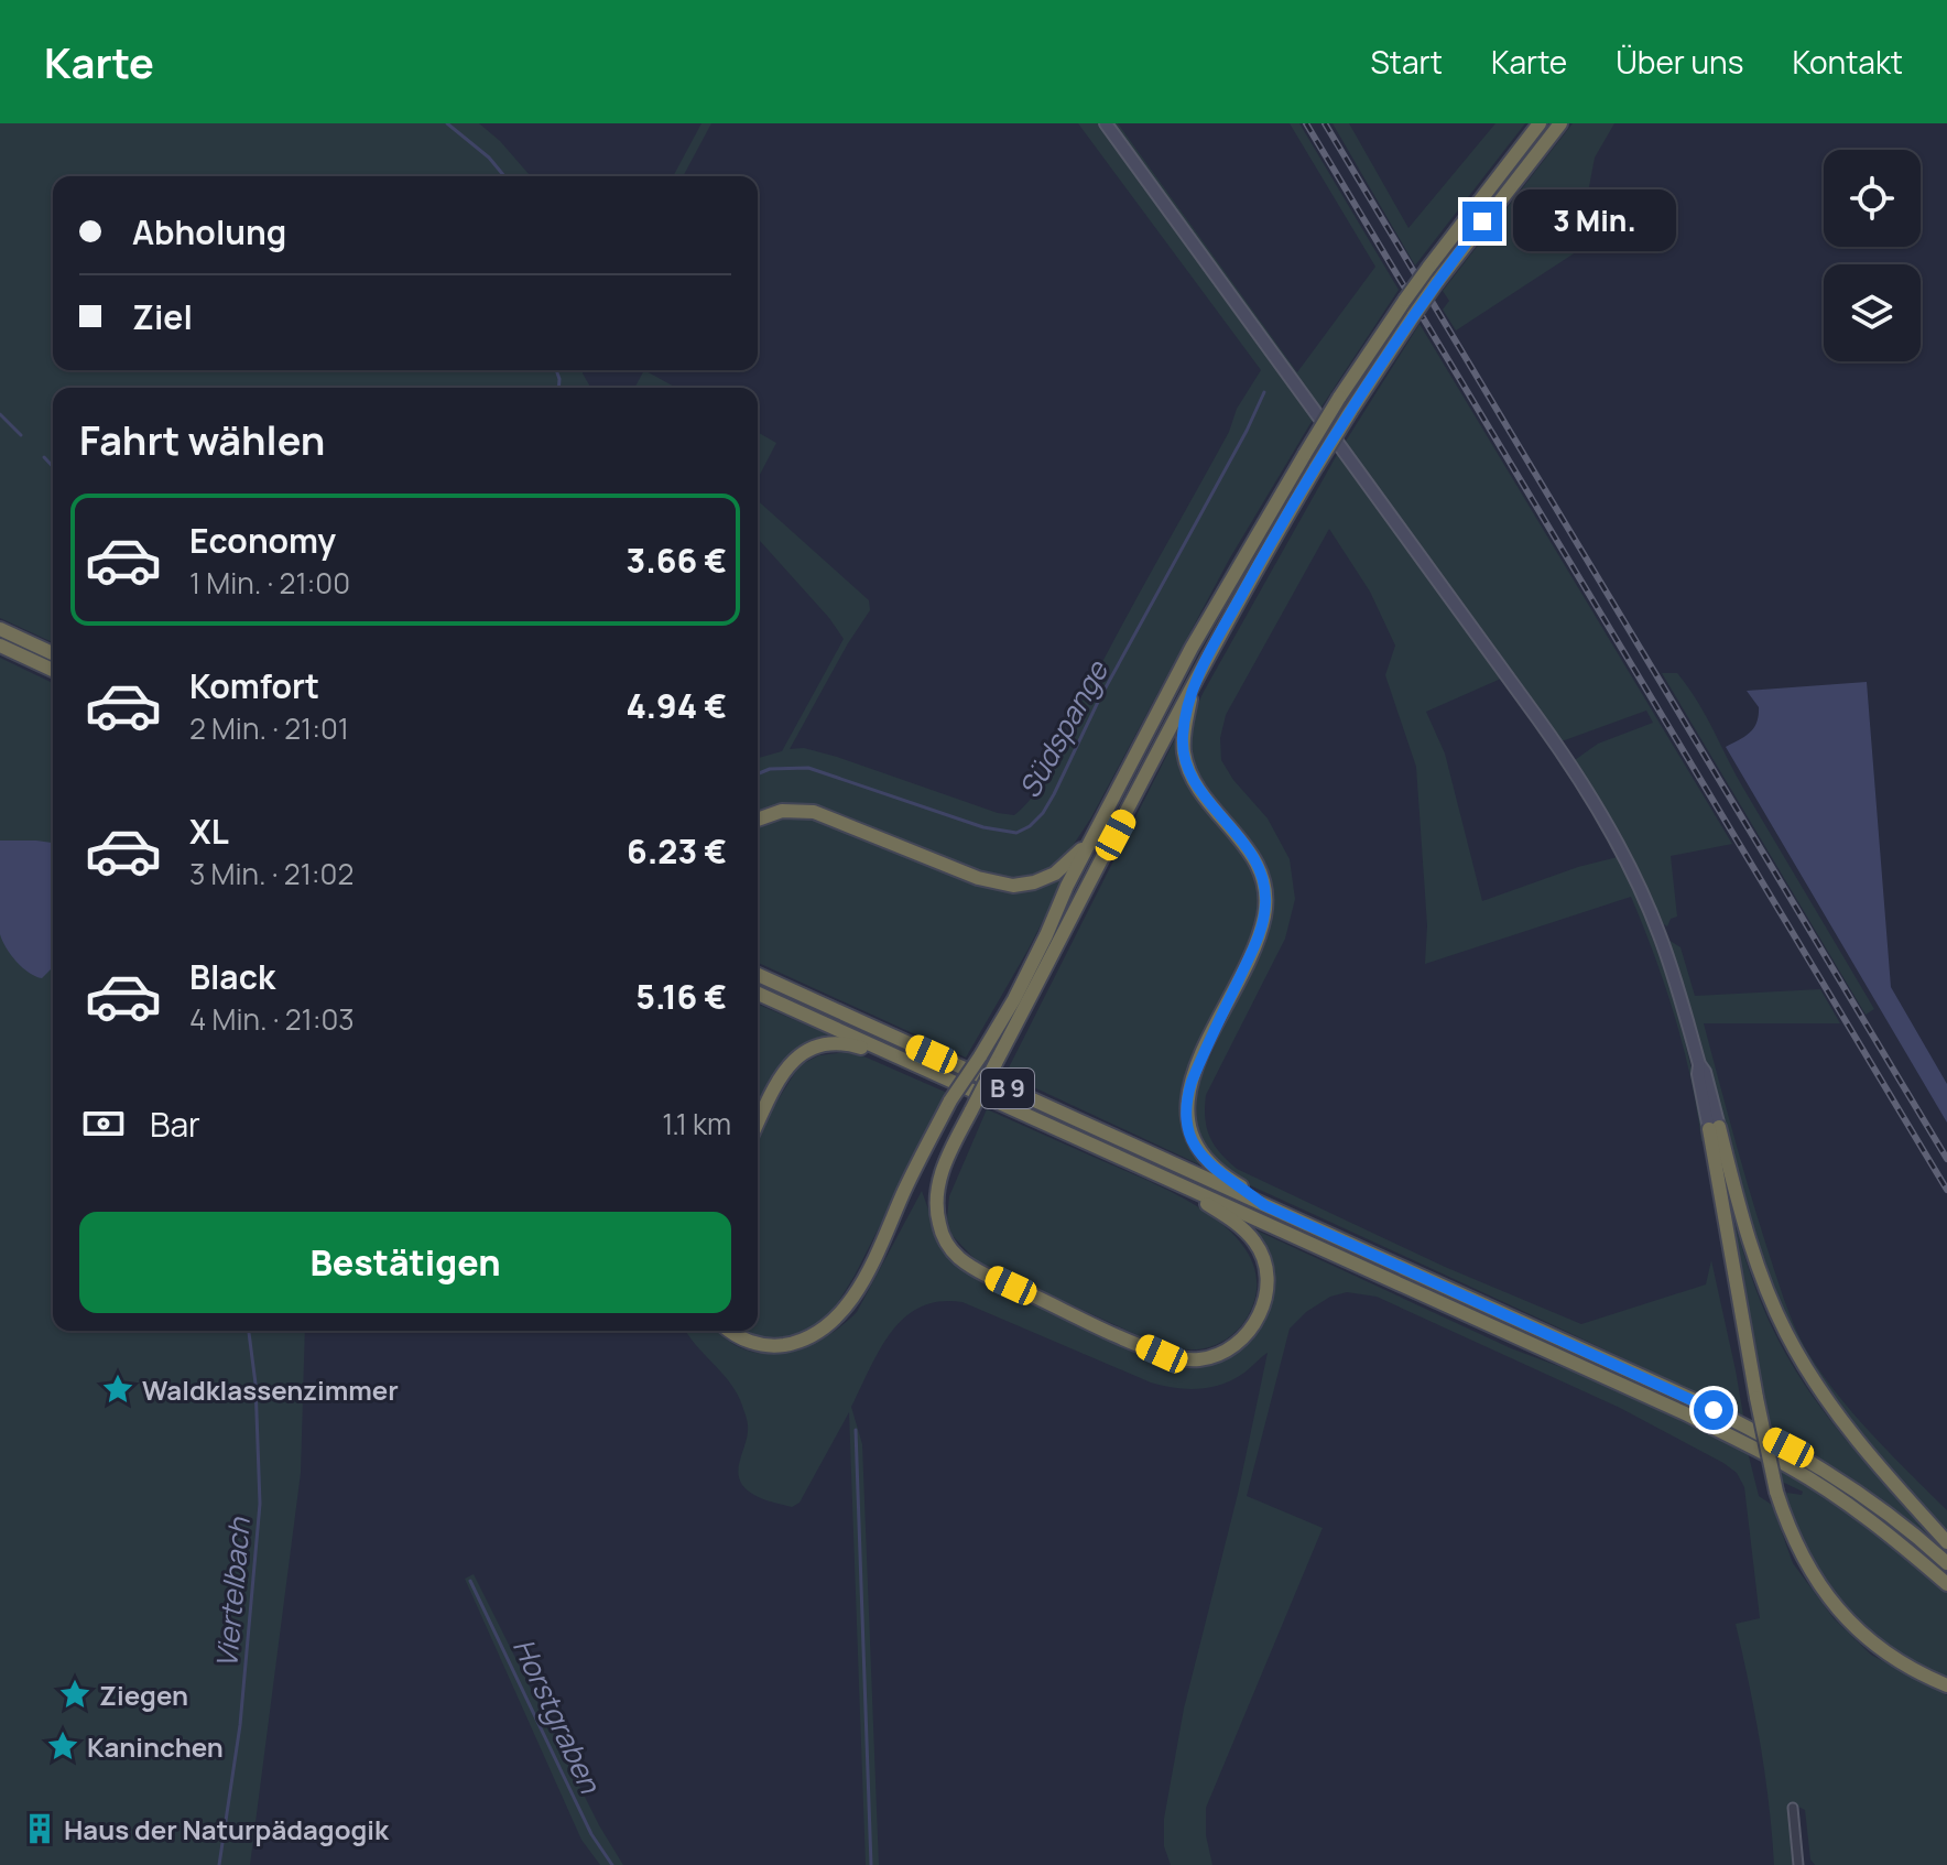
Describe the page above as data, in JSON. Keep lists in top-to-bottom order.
{
  "streets": {
    "highway": ["B 9"]
  },
  "water": ["Südspange", "Viertelbach", "Horstgraben"],
  "places": {
    "place": ["Waldklassenzimmer", "Ziegen", "Kaninchen"],
    "building": ["Haus der Naturpädagogik"]
  },
  "page": {
    "header": "Karte",
    "nav": [
      "Start",
      "Karte",
      "Über uns",
      "Kontakt"
    ],
    "banner": ["Abholung", "Ziel"],
    "bubble": "3 Min.",
    "heading": "Fahrt wählen",
    "list": [
      {
        "name": "Economy",
        "note": "1 Min. · 21:00",
        "value": "3.66 €"
      },
      {
        "name": "Komfort",
        "note": "2 Min. · 21:01",
        "value": "4.94 €"
      },
      {
        "name": "XL",
        "note": "3 Min. · 21:02",
        "value": "6.23 €"
      },
      {
        "name": "Black",
        "note": "4 Min. · 21:03",
        "value": "5.16 €"
      }
    ],
    "pay": ["Bar", "1.1 km"],
    "buttons": "Bestätigen"
  }
}
